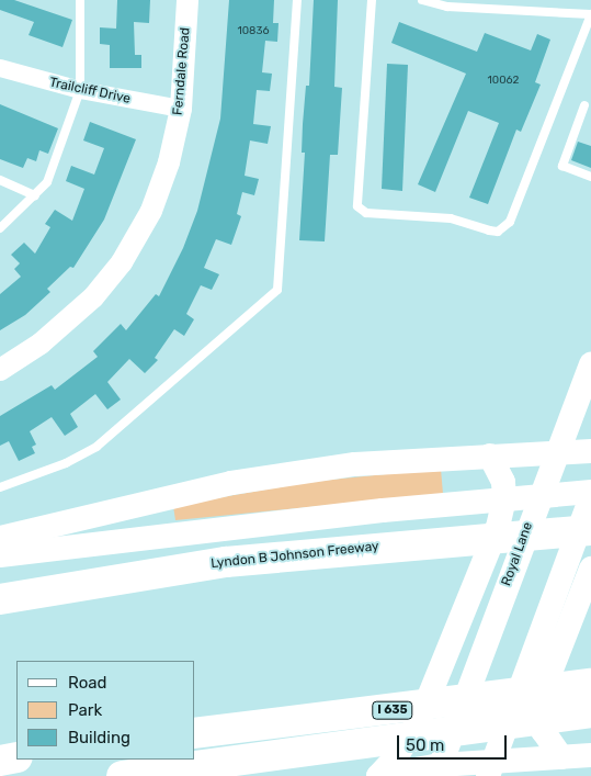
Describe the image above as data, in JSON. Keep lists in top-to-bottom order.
{
  "streets": {
    "highway": ["Lyndon B Johnson Freeway", "I 635"],
    "main road": ["Royal Lane"],
    "street": ["Ferndale Road", "Trailcliff Drive"]
  },
  "crossings": [
    ["Ferndale Road", "Trailcliff Drive"]
  ],
  "house_numbers": ["10836", "10062"],
  "legend": ["Road", "Park", "Building"],
  "scale_bar": "50 m"
}
